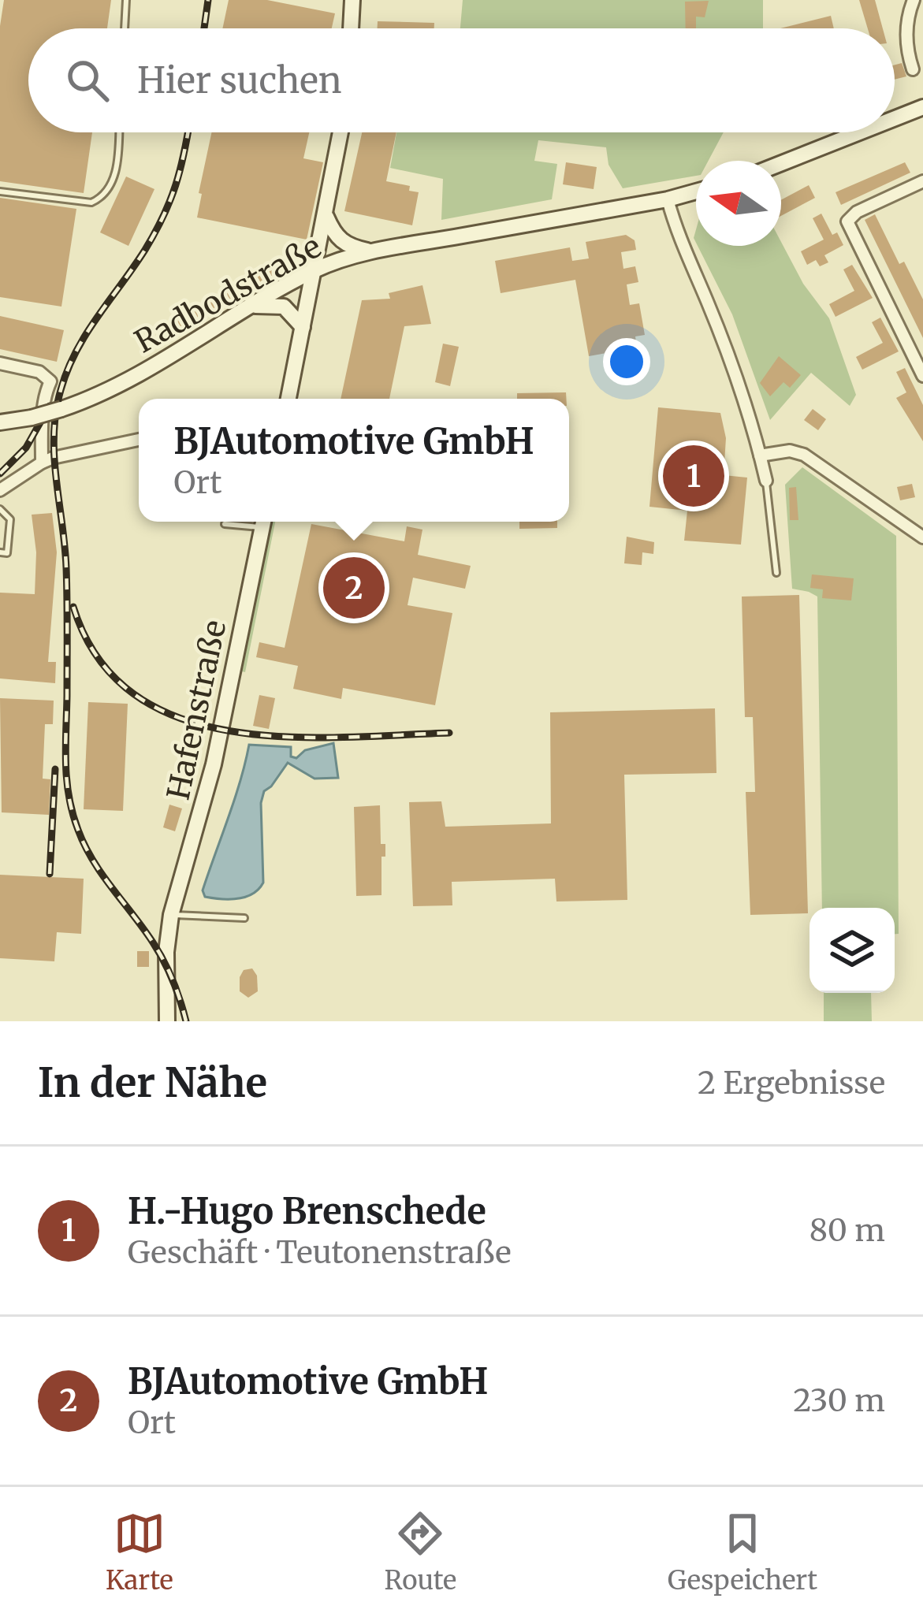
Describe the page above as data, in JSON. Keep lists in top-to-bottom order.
{
  "streets": {
    "main road": ["Radbodstraße", "Hafenstraße"]
  },
  "north": "left",
  "page": {
    "search": "Hier suchen",
    "popup": ["BJAutomotive GmbH", "Ort"],
    "pins": ["1", "2"],
    "heading": ["In der Nähe", "2 Ergebnisse"],
    "list": [
      {
        "mark": "1",
        "name": "H.-Hugo Brenschede",
        "note": "Geschäft · Teutonenstraße",
        "value": "80 m"
      },
      {
        "mark": "2",
        "name": "BJAutomotive GmbH",
        "note": "Ort",
        "value": "230 m"
      }
    ],
    "nav": ["Karte", "Route", "Gespeichert"]
  }
}
